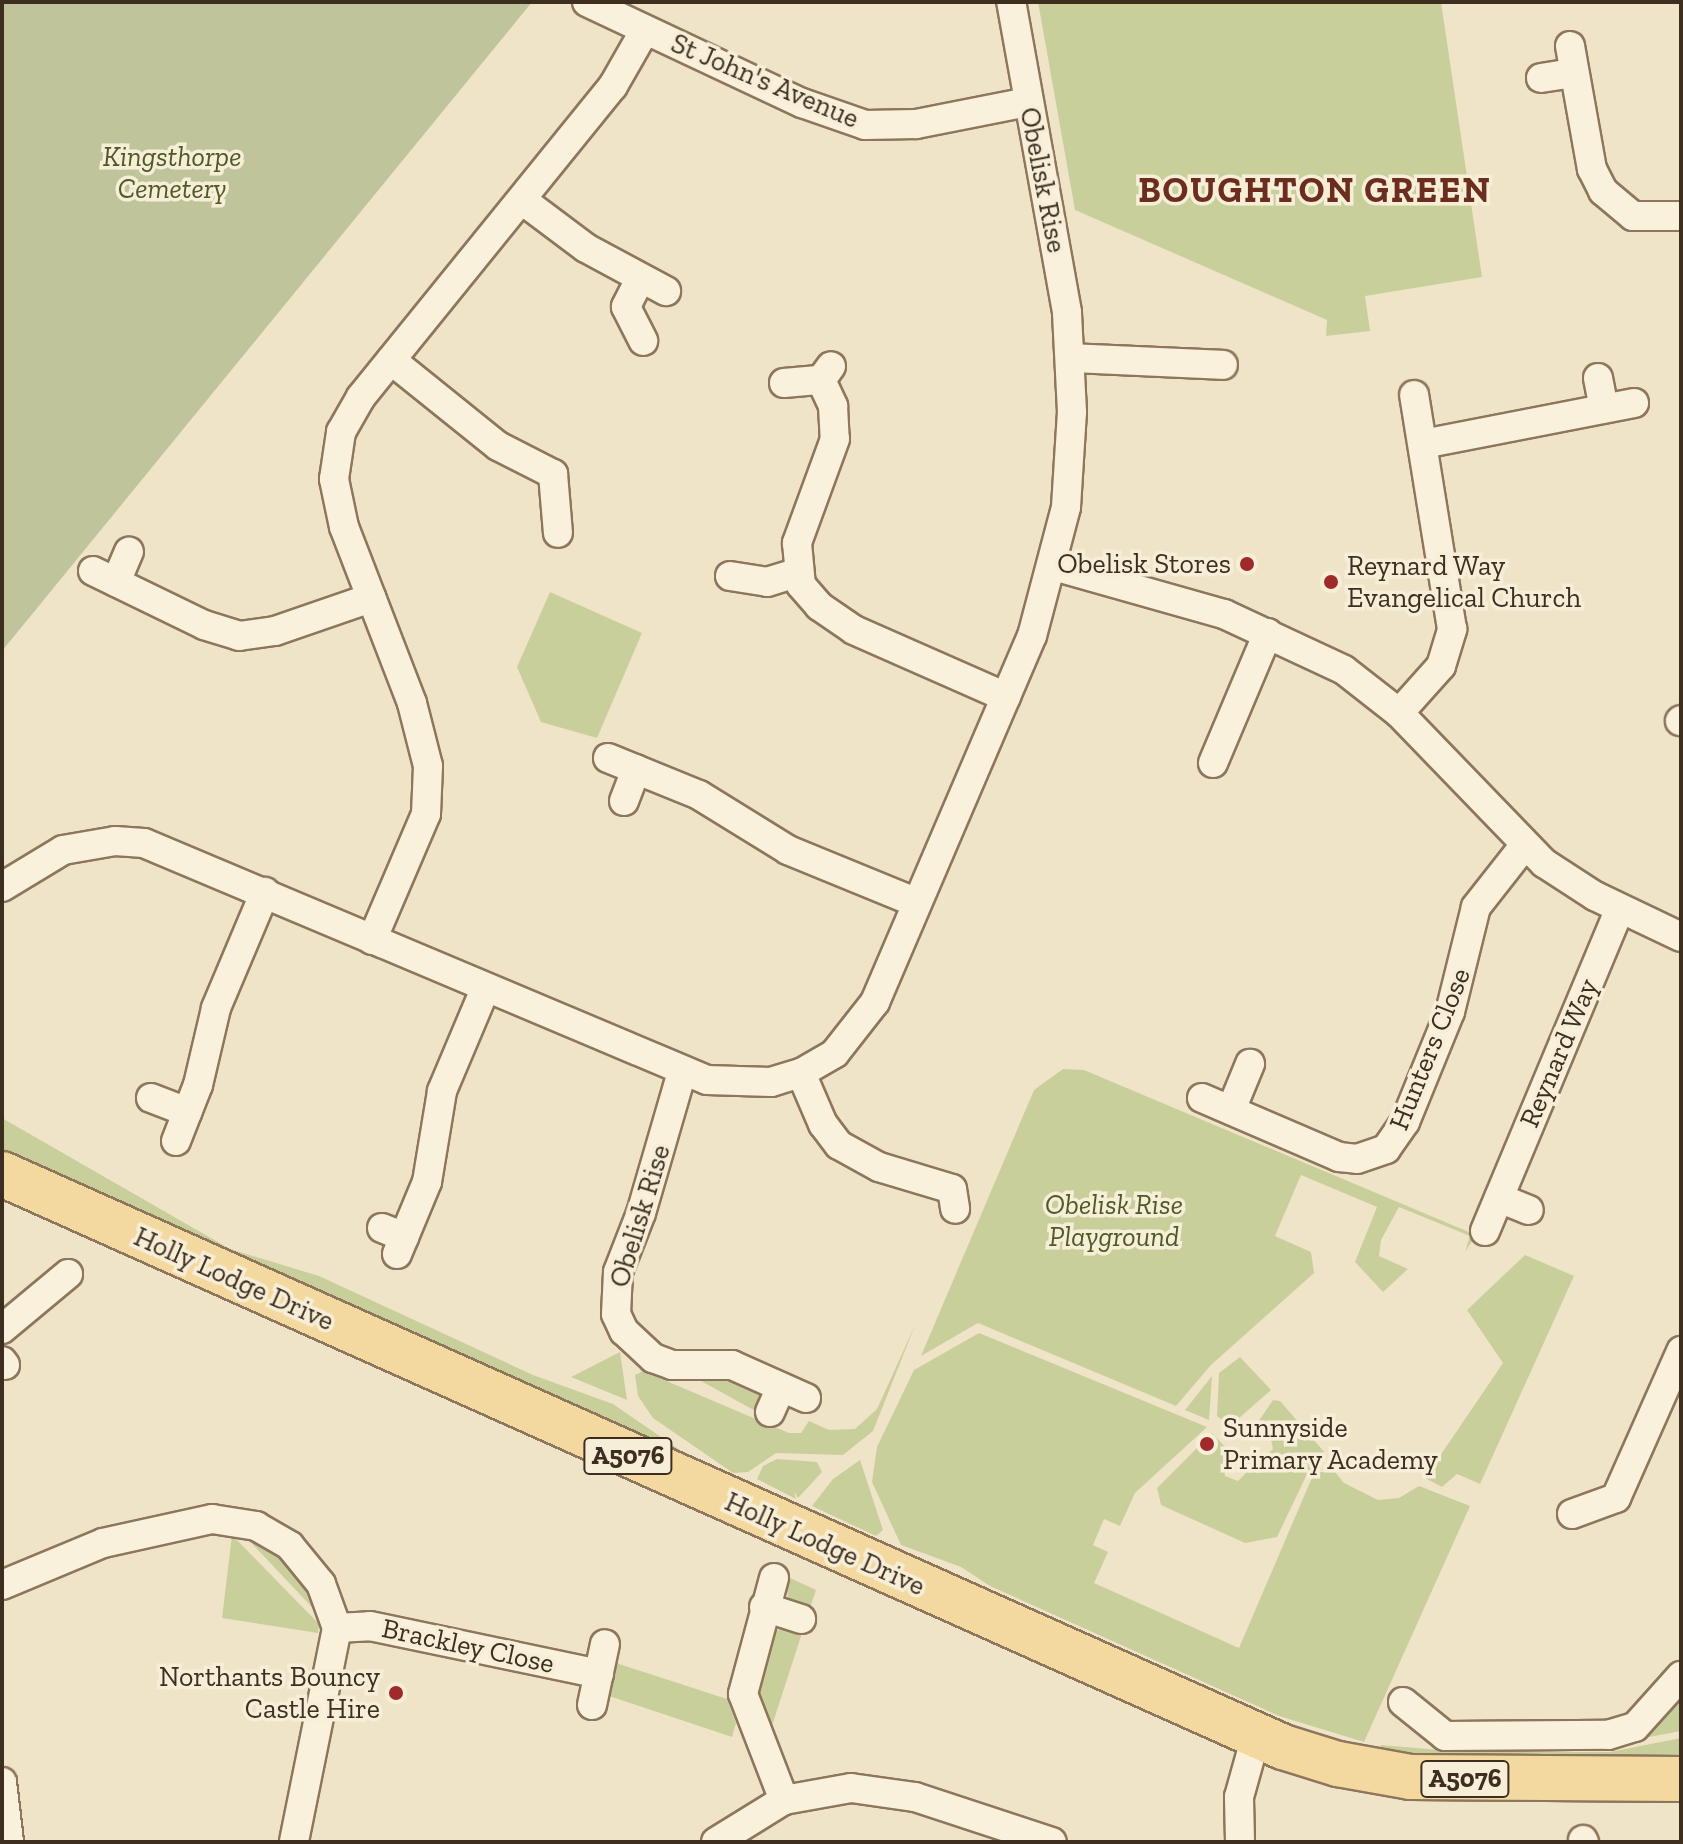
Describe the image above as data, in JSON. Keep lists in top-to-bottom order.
{
  "streets": {
    "main road": ["Holly Lodge Drive", "A5076"],
    "street": [
      "St John's Avenue",
      "Obelisk Rise",
      "Hunters Close",
      "Reynard Way",
      "Brackley Close"
    ]
  },
  "crossings": [
    ["St John's Avenue", "Obelisk Rise"]
  ],
  "districts": ["BOUGHTON GREEN"],
  "parks": ["Kingsthorpe Cemetery", "Obelisk Rise Playground"],
  "places": [
    "Obelisk Stores",
    "Reynard Way Evangelical Church",
    "Sunnyside Primary Academy",
    "Northants Bouncy Castle Hire"
  ]
}
